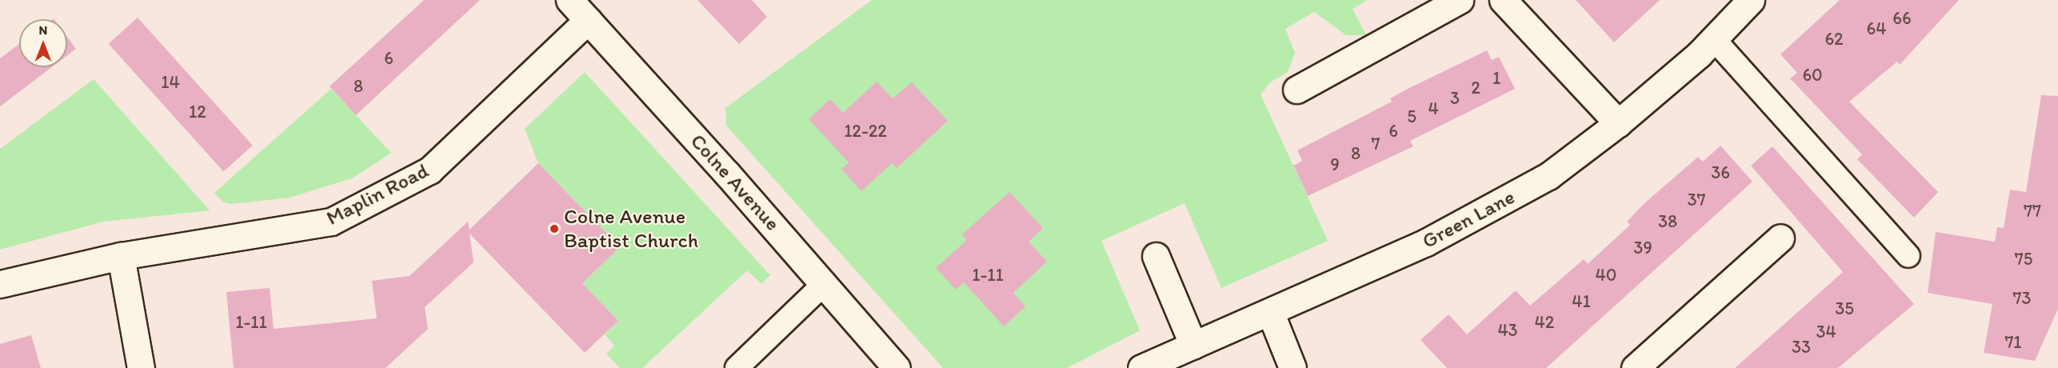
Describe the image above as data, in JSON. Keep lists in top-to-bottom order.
{
  "streets": {
    "street": ["Colne Avenue", "Maplin Road", "Green Lane"]
  },
  "crossings": [
    ["Colne Avenue", "Maplin Road"]
  ],
  "places": ["Colne Avenue Baptist Church"],
  "house_numbers": [
    "66",
    "64",
    "62",
    "6",
    "60",
    "1",
    "14",
    "8",
    "2",
    "3",
    "4",
    "12",
    "5",
    "12-22",
    "6",
    "7",
    "8",
    "9",
    "36",
    "37",
    "77",
    "38",
    "39",
    "75",
    "1-11",
    "40",
    "73",
    "41",
    "35",
    "1-11",
    "42",
    "43",
    "34",
    "71",
    "33"
  ],
  "north": "top"
}
